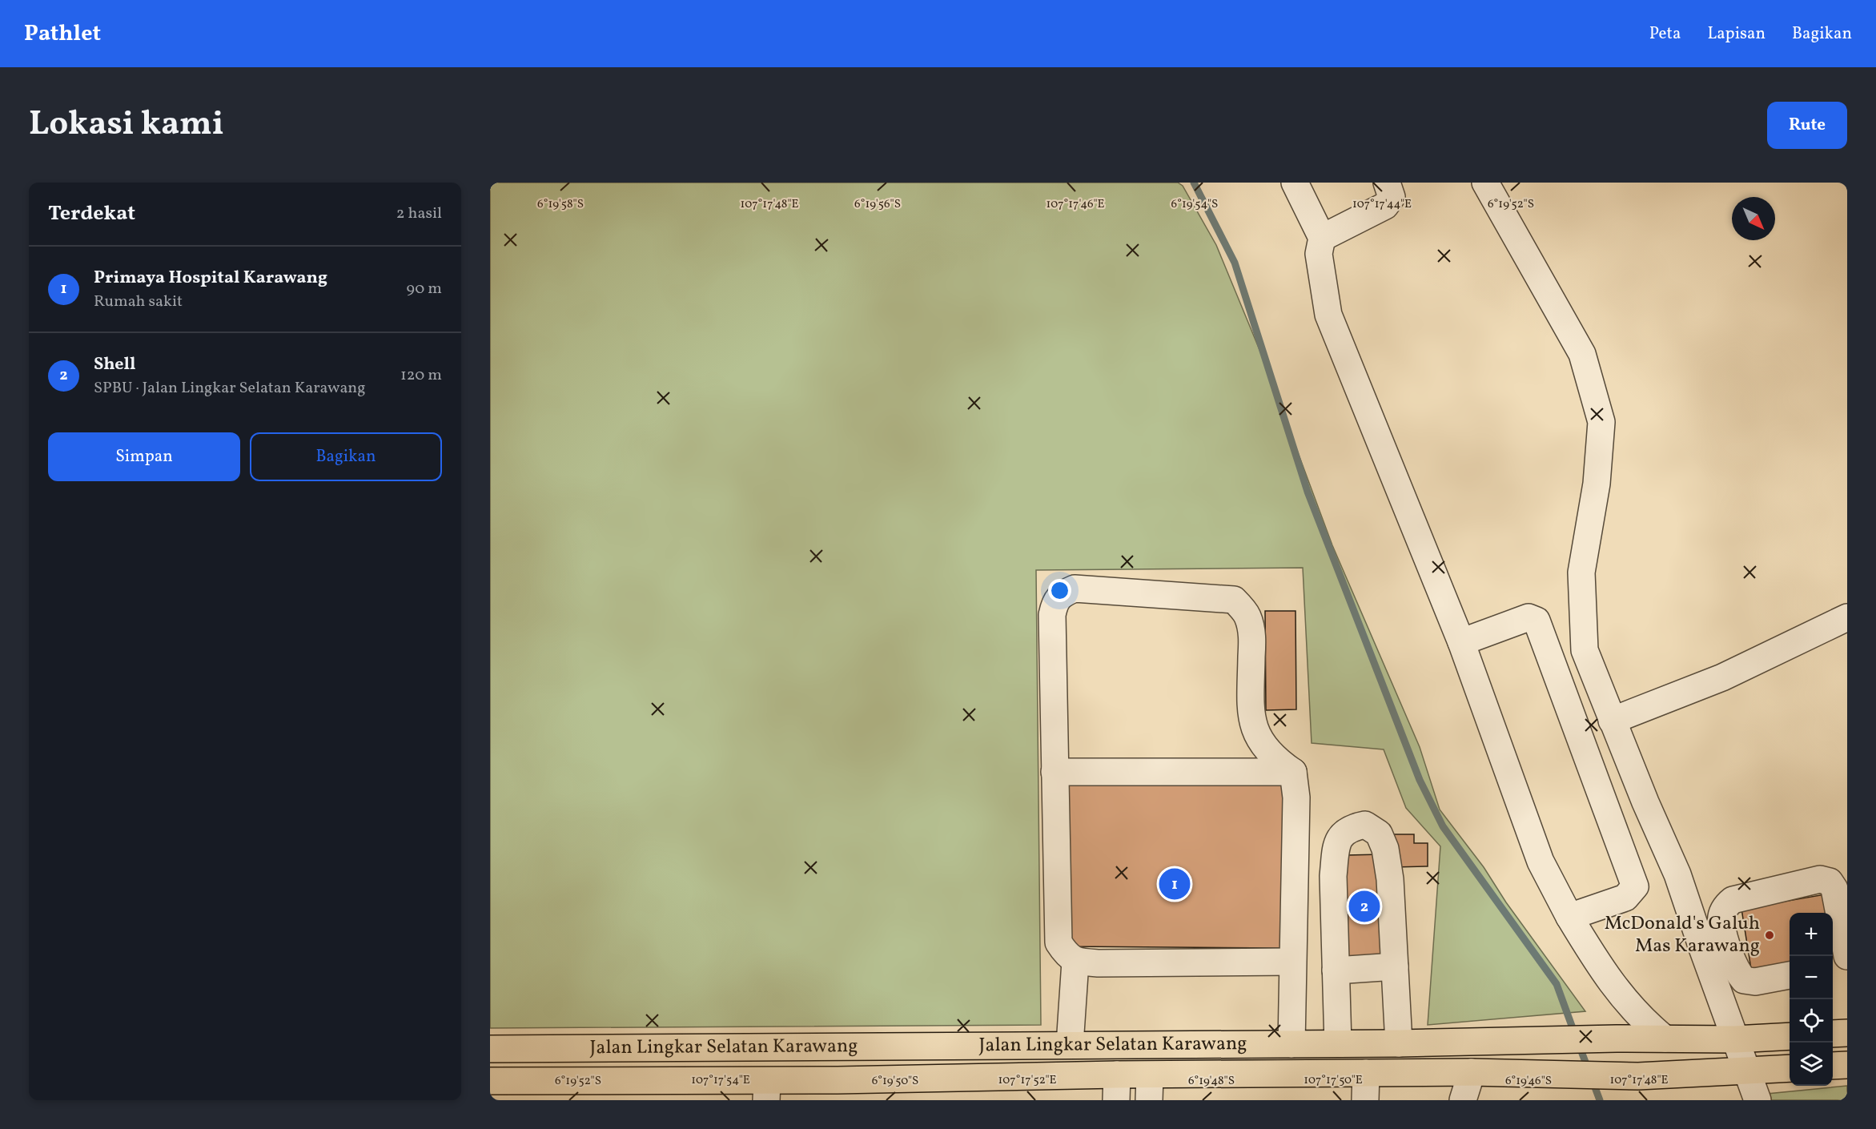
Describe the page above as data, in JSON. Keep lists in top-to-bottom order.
{
  "streets": {
    "main road": ["Jalan Lingkar Selatan Karawang"]
  },
  "places": ["McDonald's Galuh Mas Karawang"],
  "north": "bottom right",
  "page": {
    "header": "Pathlet",
    "nav": ["Peta", "Lapisan", "Bagikan"],
    "title": "Lokasi kami",
    "buttons": [
      "Rute",
      ["Simpan", "Bagikan"]
    ],
    "heading": ["Terdekat", "2 hasil"],
    "list": [
      {
        "mark": "1",
        "name": "Primaya Hospital Karawang",
        "note": "Rumah sakit",
        "value": "90 m"
      },
      {
        "mark": "2",
        "name": "Shell",
        "note": "SPBU · Jalan Lingkar Selatan Karawang",
        "value": "120 m"
      }
    ],
    "pins": ["1", "2"],
    "map_buttons": ["+", "−"]
  },
  "coordinates": [
    "6°19'58\"S",
    "6°19'56\"S",
    "6°19'54\"S",
    "6°19'52\"S",
    "107°17'48\"E",
    "107°17'46\"E",
    "107°17'44\"E",
    "107°17'54\"E",
    "107°17'52\"E",
    "107°17'50\"E",
    "6°19'50\"S",
    "6°19'48\"S",
    "6°19'46\"S"
  ]
}
